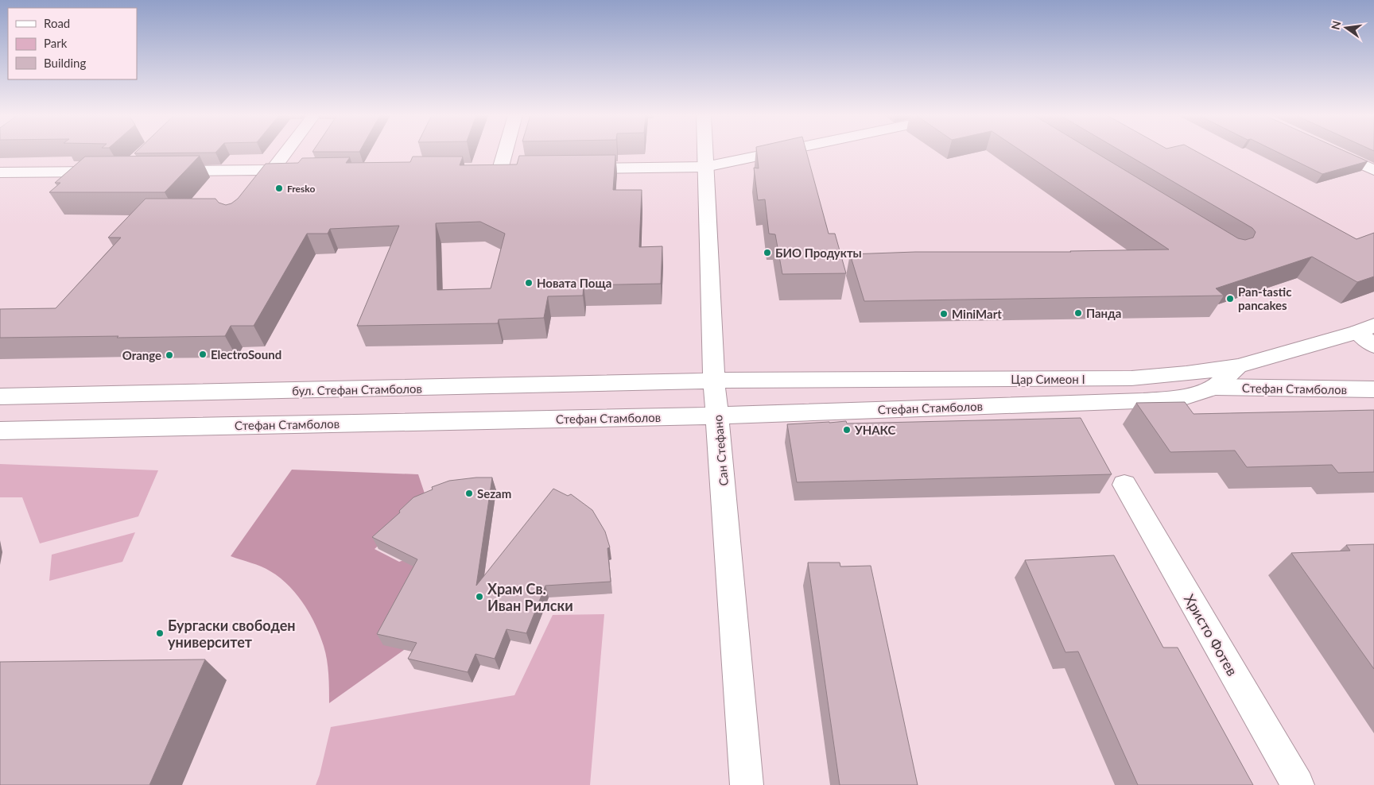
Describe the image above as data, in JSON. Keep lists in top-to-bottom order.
{
  "streets": {
    "street": [
      "Цар Симеон I",
      "Стефан Стамболов",
      "бул. Стефан Стамболов",
      "Сан Стефано",
      "Христо Фотев"
    ]
  },
  "crossings": [
    ["Цар Симеон I", "Стефан Стамболов"],
    ["Цар Симеон I", "бул. Стефан Стамболов"],
    ["Цар Симеон I", "Сан Стефано"],
    ["Стефан Стамболов", "Сан Стефано"],
    ["бул. Стефан Стамболов", "Сан Стефано"]
  ],
  "places": [
    "Fresko",
    "БИО Продукты",
    "Новата Поща",
    "Pan-tastic pancakes",
    "Панда",
    "MiniMart",
    "ElectroSound",
    "Orange",
    "УНАКС",
    "Sezam",
    "Храм Св. Иван Рилски",
    "Бургаски свободен университет"
  ],
  "legend": ["Road", "Park", "Building"],
  "north": "left"
}
